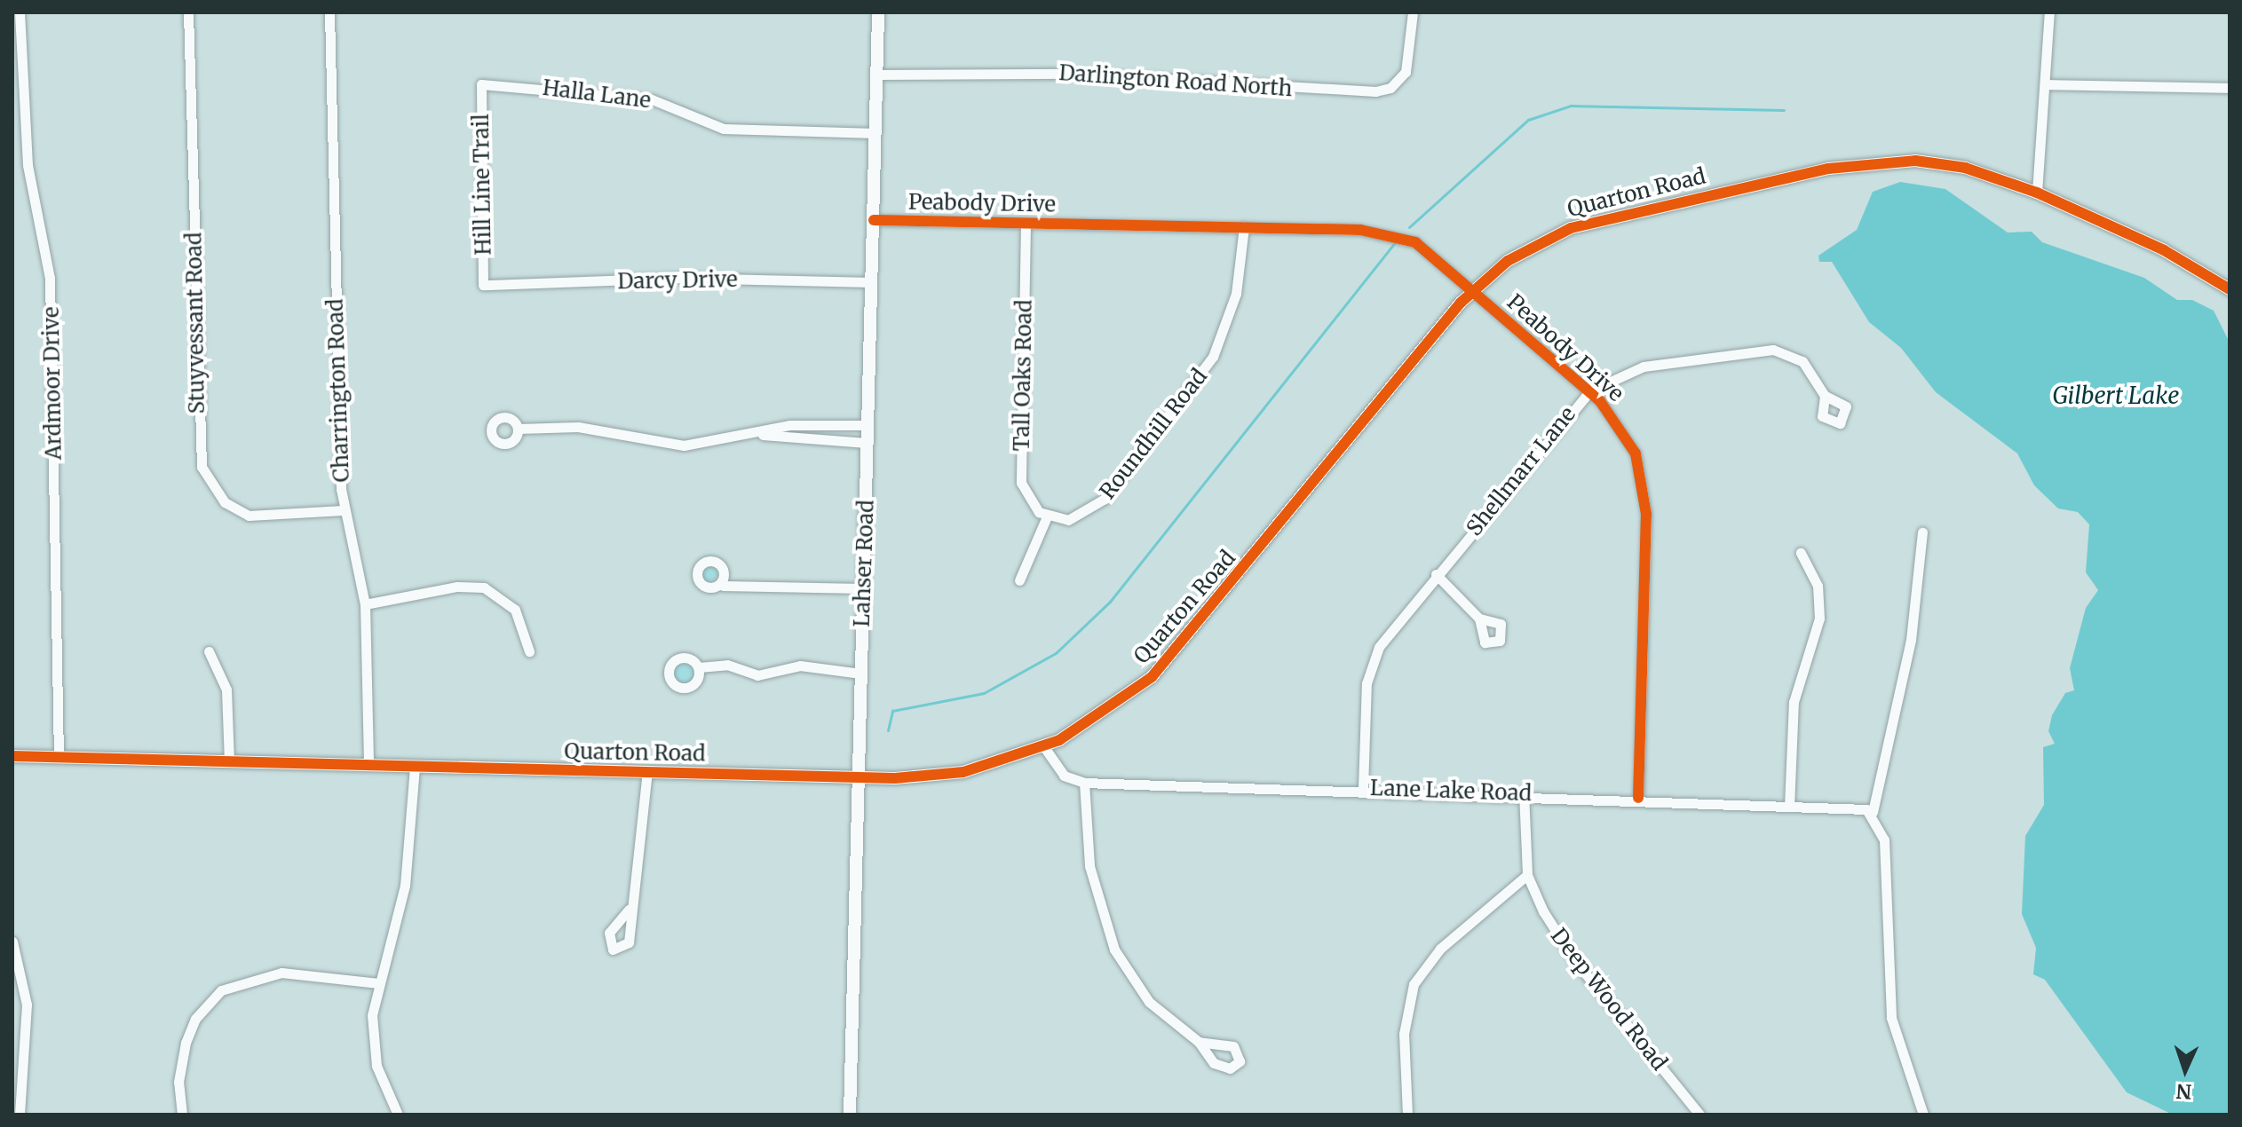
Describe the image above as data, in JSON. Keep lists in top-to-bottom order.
{
  "streets": {
    "street": [
      "Darlington Road North",
      "Halla Lane",
      "Hill Line Trail",
      "Quarton Road",
      "Peabody Drive",
      "Darcy Drive",
      "Stuyvessant Road",
      "Tall Oaks Road",
      "Ardmoor Drive",
      "Charrington Road",
      "Roundhill Road",
      "Shellmarr Lane",
      "Lahser Road",
      "Lane Lake Road",
      "Deep Wood Road"
    ]
  },
  "crossings": [
    ["Darlington Road North", "Lahser Road"],
    ["Halla Lane", "Hill Line Trail"],
    ["Halla Lane", "Lahser Road"],
    ["Hill Line Trail", "Darcy Drive"],
    ["Quarton Road", "Peabody Drive"],
    ["Quarton Road", "Ardmoor Drive"],
    ["Quarton Road", "Charrington Road"],
    ["Quarton Road", "Lahser Road"],
    ["Peabody Drive", "Tall Oaks Road"],
    ["Peabody Drive", "Roundhill Road"],
    ["Peabody Drive", "Shellmarr Lane"],
    ["Peabody Drive", "Lahser Road"],
    ["Peabody Drive", "Lane Lake Road"],
    ["Darcy Drive", "Lahser Road"],
    ["Stuyvessant Road", "Charrington Road"],
    ["Tall Oaks Road", "Roundhill Road"],
    ["Shellmarr Lane", "Lane Lake Road"],
    ["Lane Lake Road", "Deep Wood Road"]
  ],
  "water": ["Gilbert Lake"],
  "north": "bottom"
}
